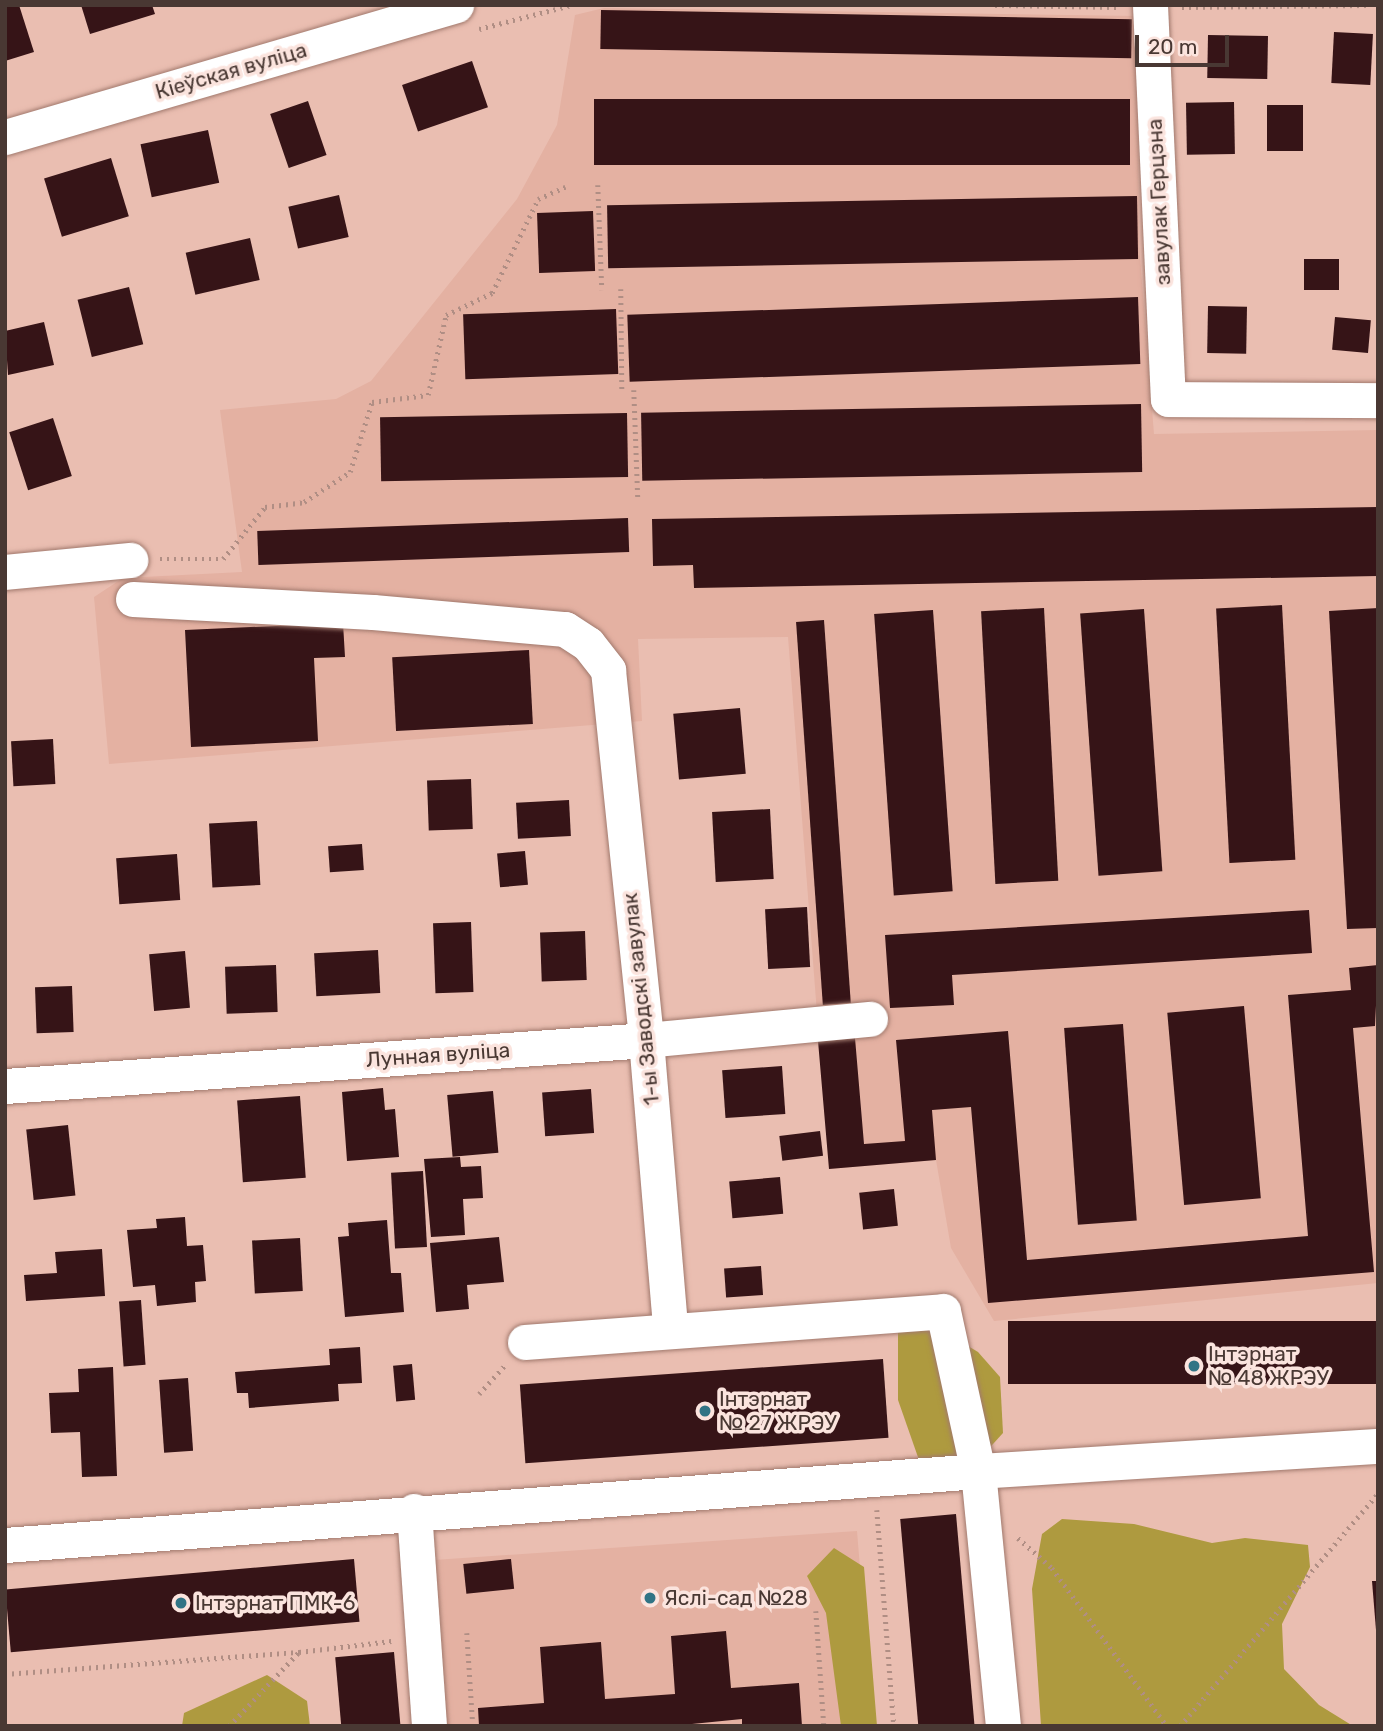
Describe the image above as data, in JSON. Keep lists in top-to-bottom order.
{
  "streets": {
    "street": [
      "Кіеўская вуліца",
      "завулак Герцэна",
      "1-ы Заводскі завулак",
      "Лунная вуліца"
    ]
  },
  "crossings": [
    ["1-ы Заводскі завулак", "Лунная вуліца"]
  ],
  "places": [
    "Інтэрнат № 48 ЖРЭУ",
    "Інтэрнат № 27 ЖРЭУ",
    "Яслі-сад №28",
    "Інтэрнат ПМК-6"
  ],
  "scale_bar": "20 m"
}
